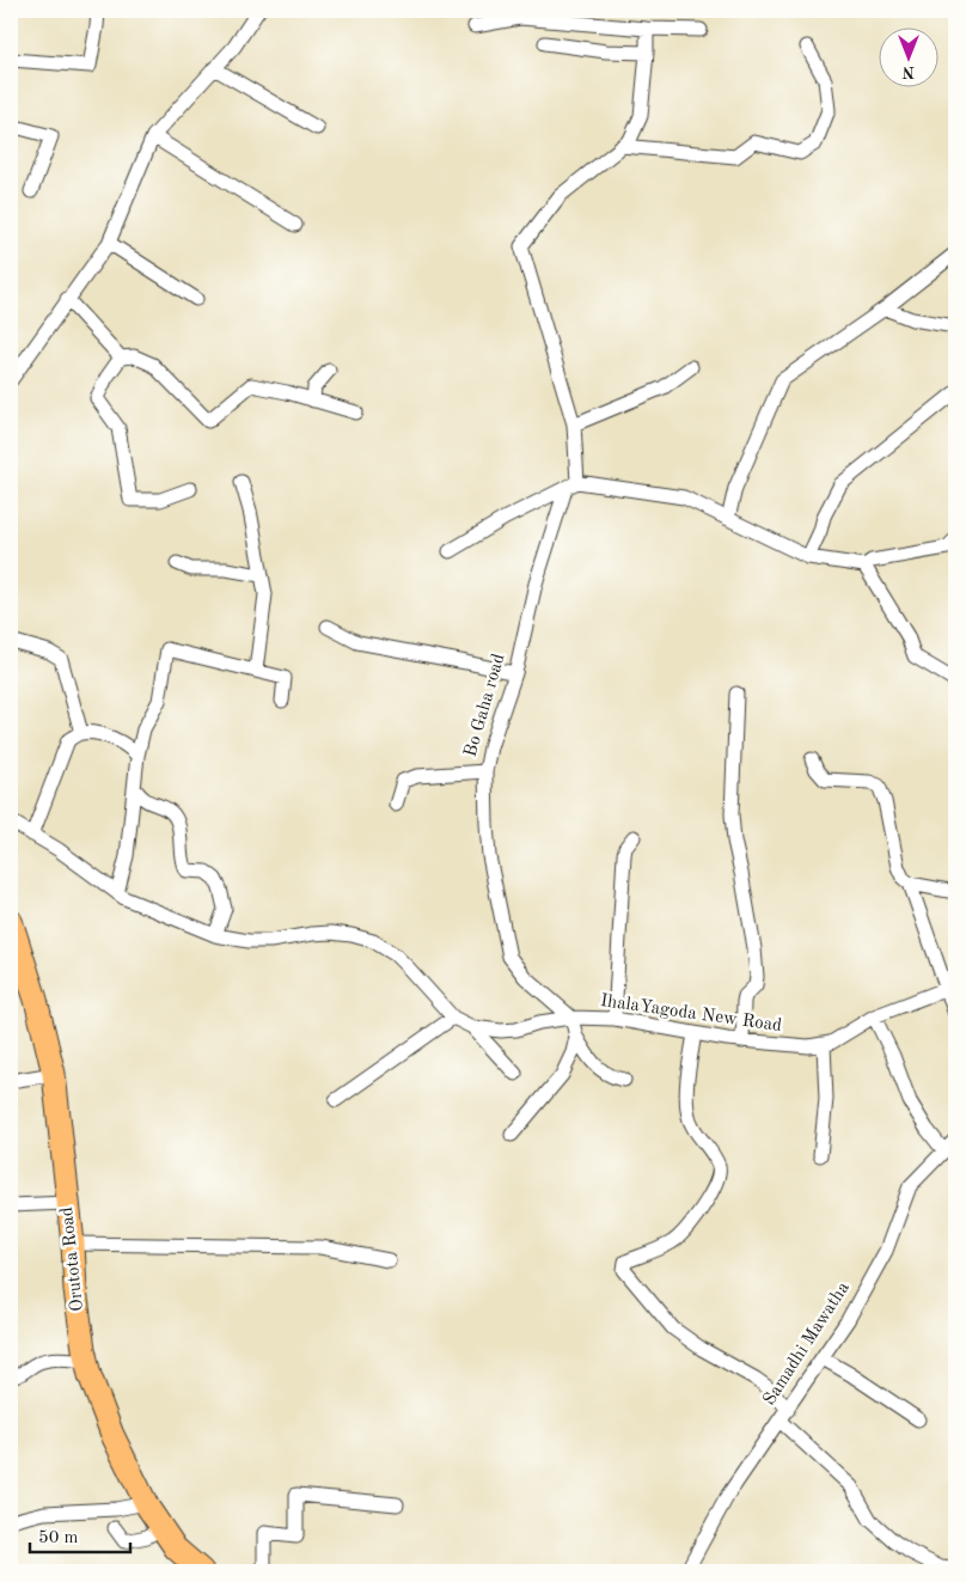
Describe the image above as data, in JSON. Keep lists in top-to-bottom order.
{
  "streets": {
    "main road": ["Orutota Road"],
    "street": ["Bo Gaha road", "IhalaYagoda New Road", "Samadhi Mawatha"]
  },
  "crossings": [
    ["Bo Gaha road", "IhalaYagoda New Road"]
  ],
  "scale_bar": "50 m",
  "north": "bottom"
}
